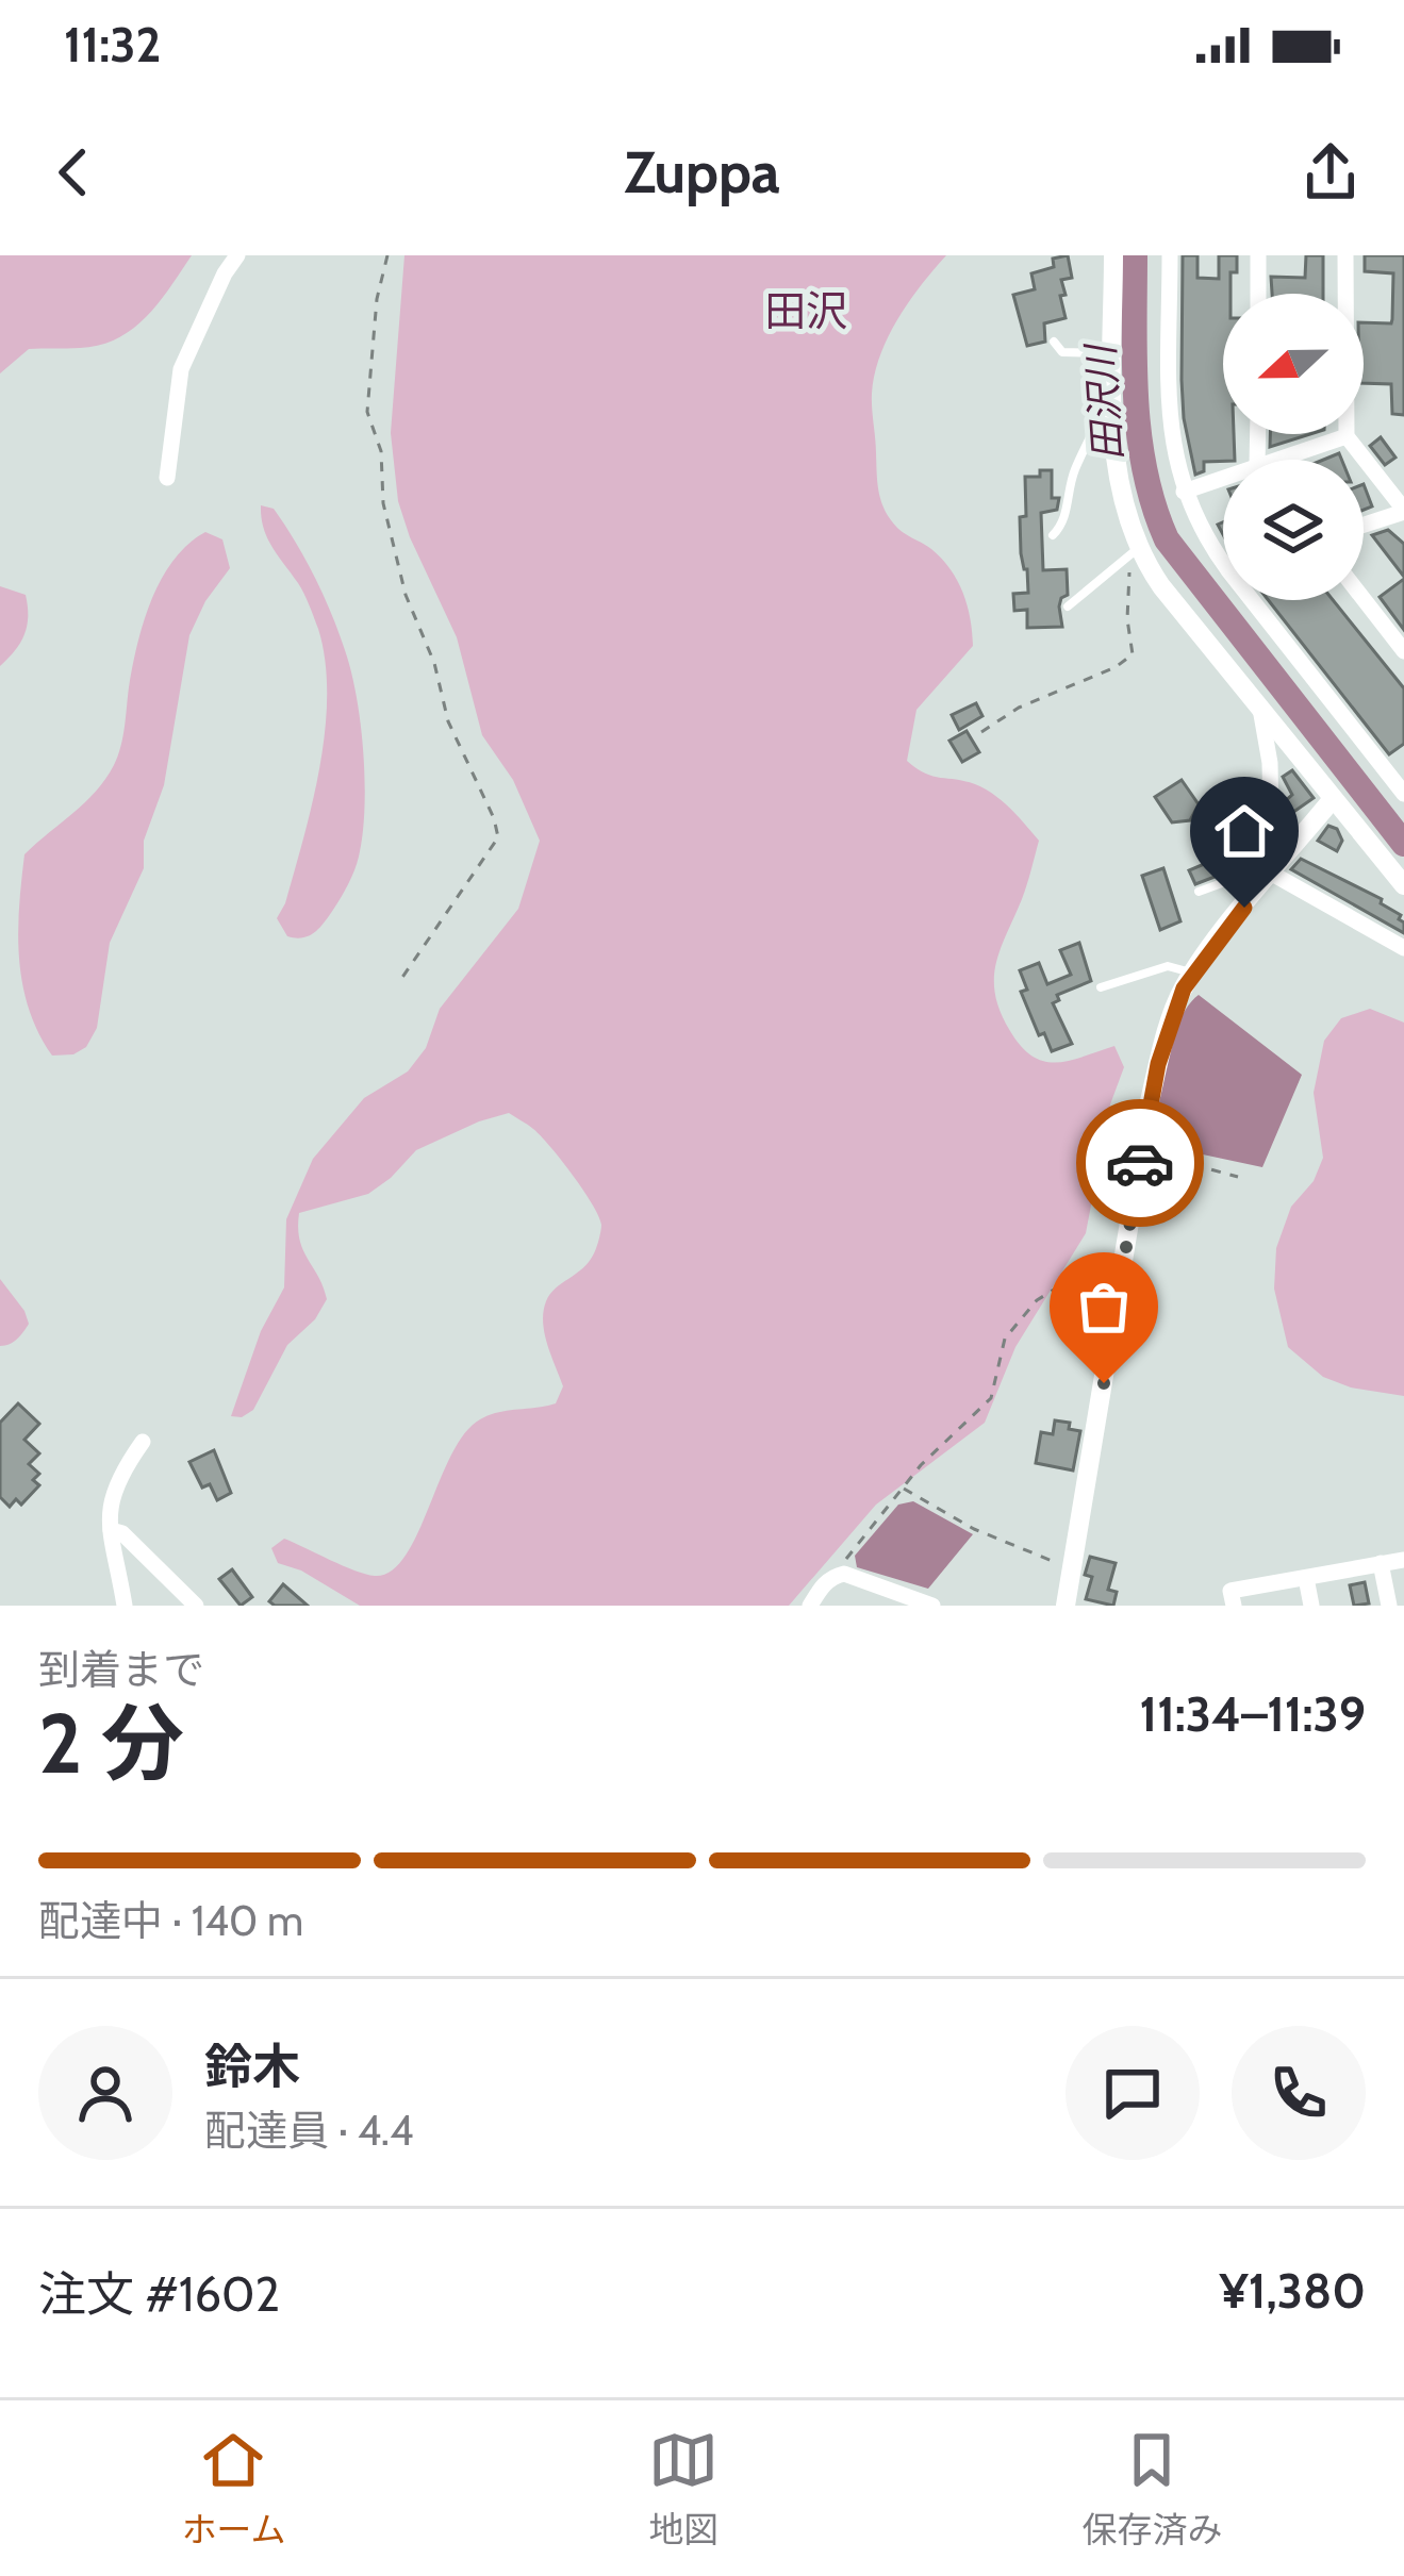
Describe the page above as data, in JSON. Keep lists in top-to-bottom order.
{
  "districts": ["田沢"],
  "water": ["田沢川"],
  "north": "left",
  "page": {
    "status": "11:32",
    "header": "Zuppa",
    "heading": ["2 分", "到着まで", "11:34–11:39"],
    "panel": [
      "鈴木",
      "配達員 · 4.4",
      "注文 #1602",
      "¥1,380"
    ],
    "bar": "配達中 · 140 m",
    "tabs": ["ホーム", "地図", "保存済み"]
  }
}
